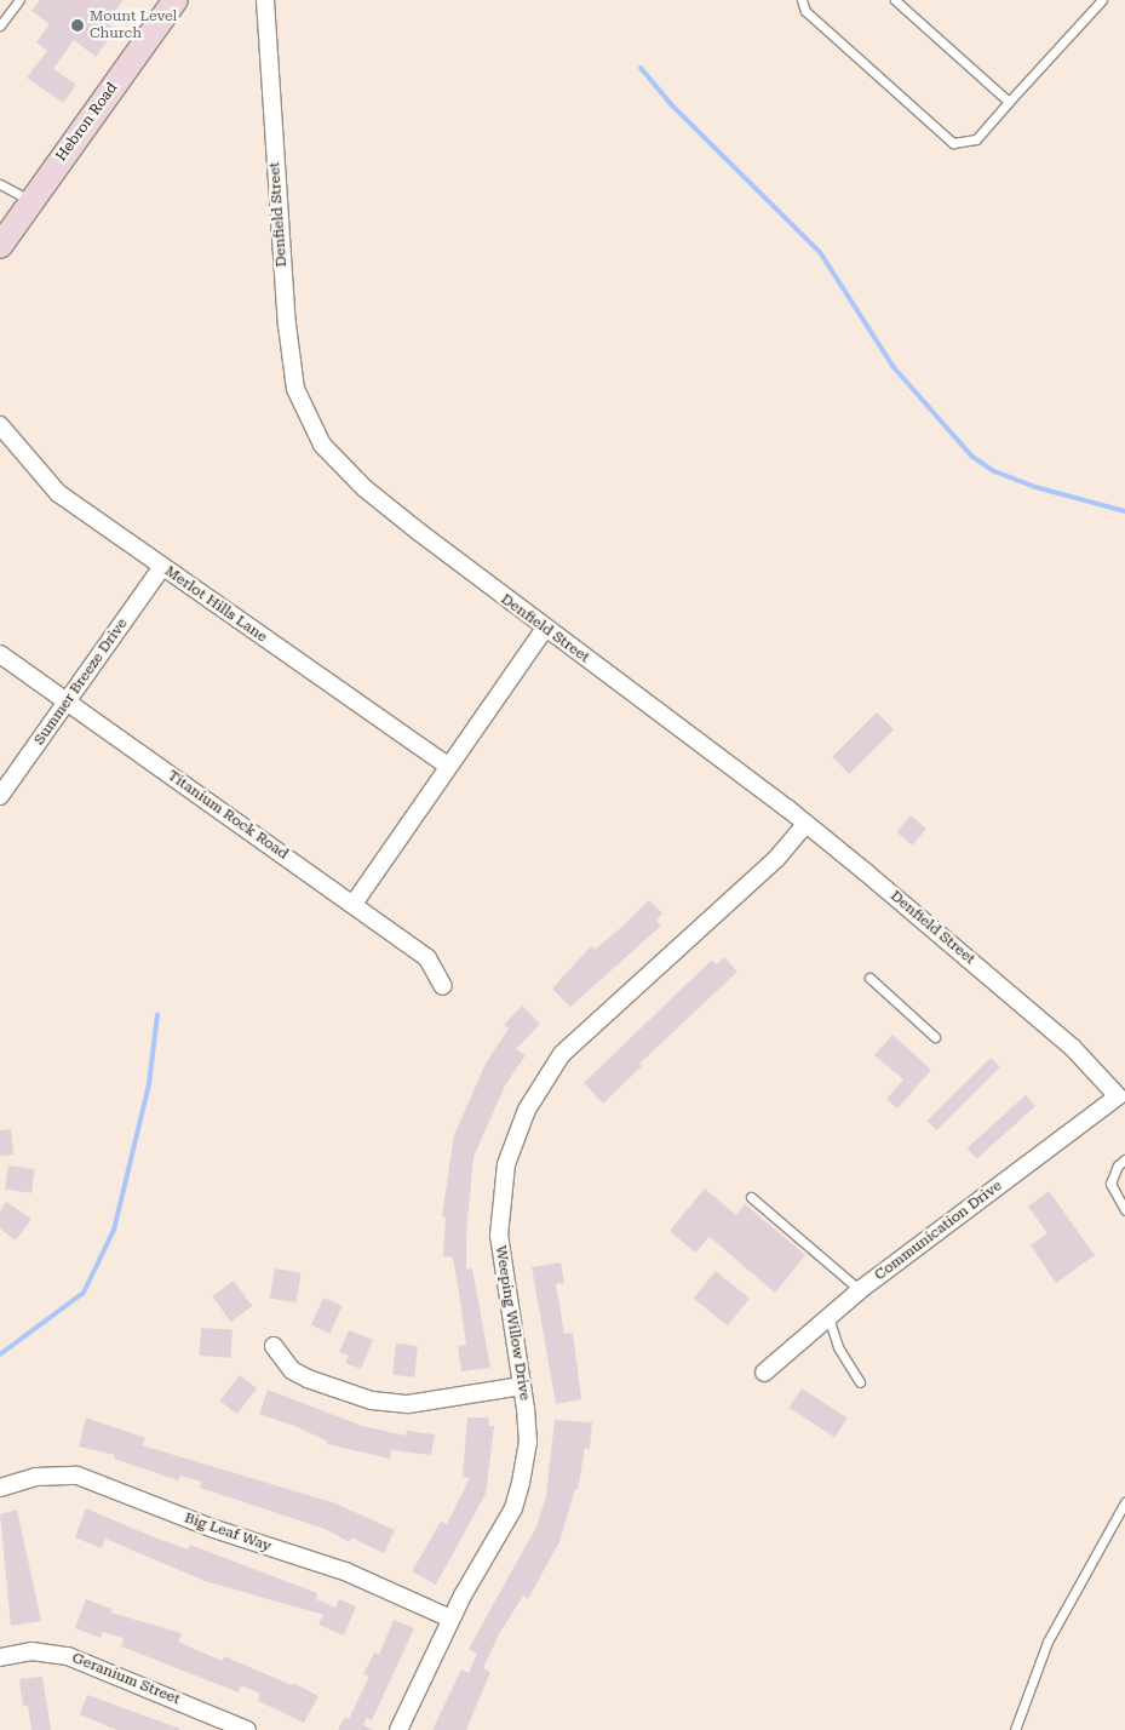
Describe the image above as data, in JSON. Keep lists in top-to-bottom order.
{
  "streets": {
    "street": [
      "Hebron Road",
      "Denfield Street",
      "Merlot Hills Lane",
      "Summer Breeze Drive",
      "Titanium Rock Road",
      "Communication Drive",
      "Weeping Willow Drive",
      "Big Leaf Way",
      "Geranium Street"
    ]
  },
  "crossings": [
    ["Denfield Street", "Communication Drive"],
    ["Denfield Street", "Weeping Willow Drive"],
    ["Merlot Hills Lane", "Summer Breeze Drive"],
    ["Summer Breeze Drive", "Titanium Rock Road"],
    ["Weeping Willow Drive", "Big Leaf Way"]
  ],
  "places": ["Mount Level Church"]
}
